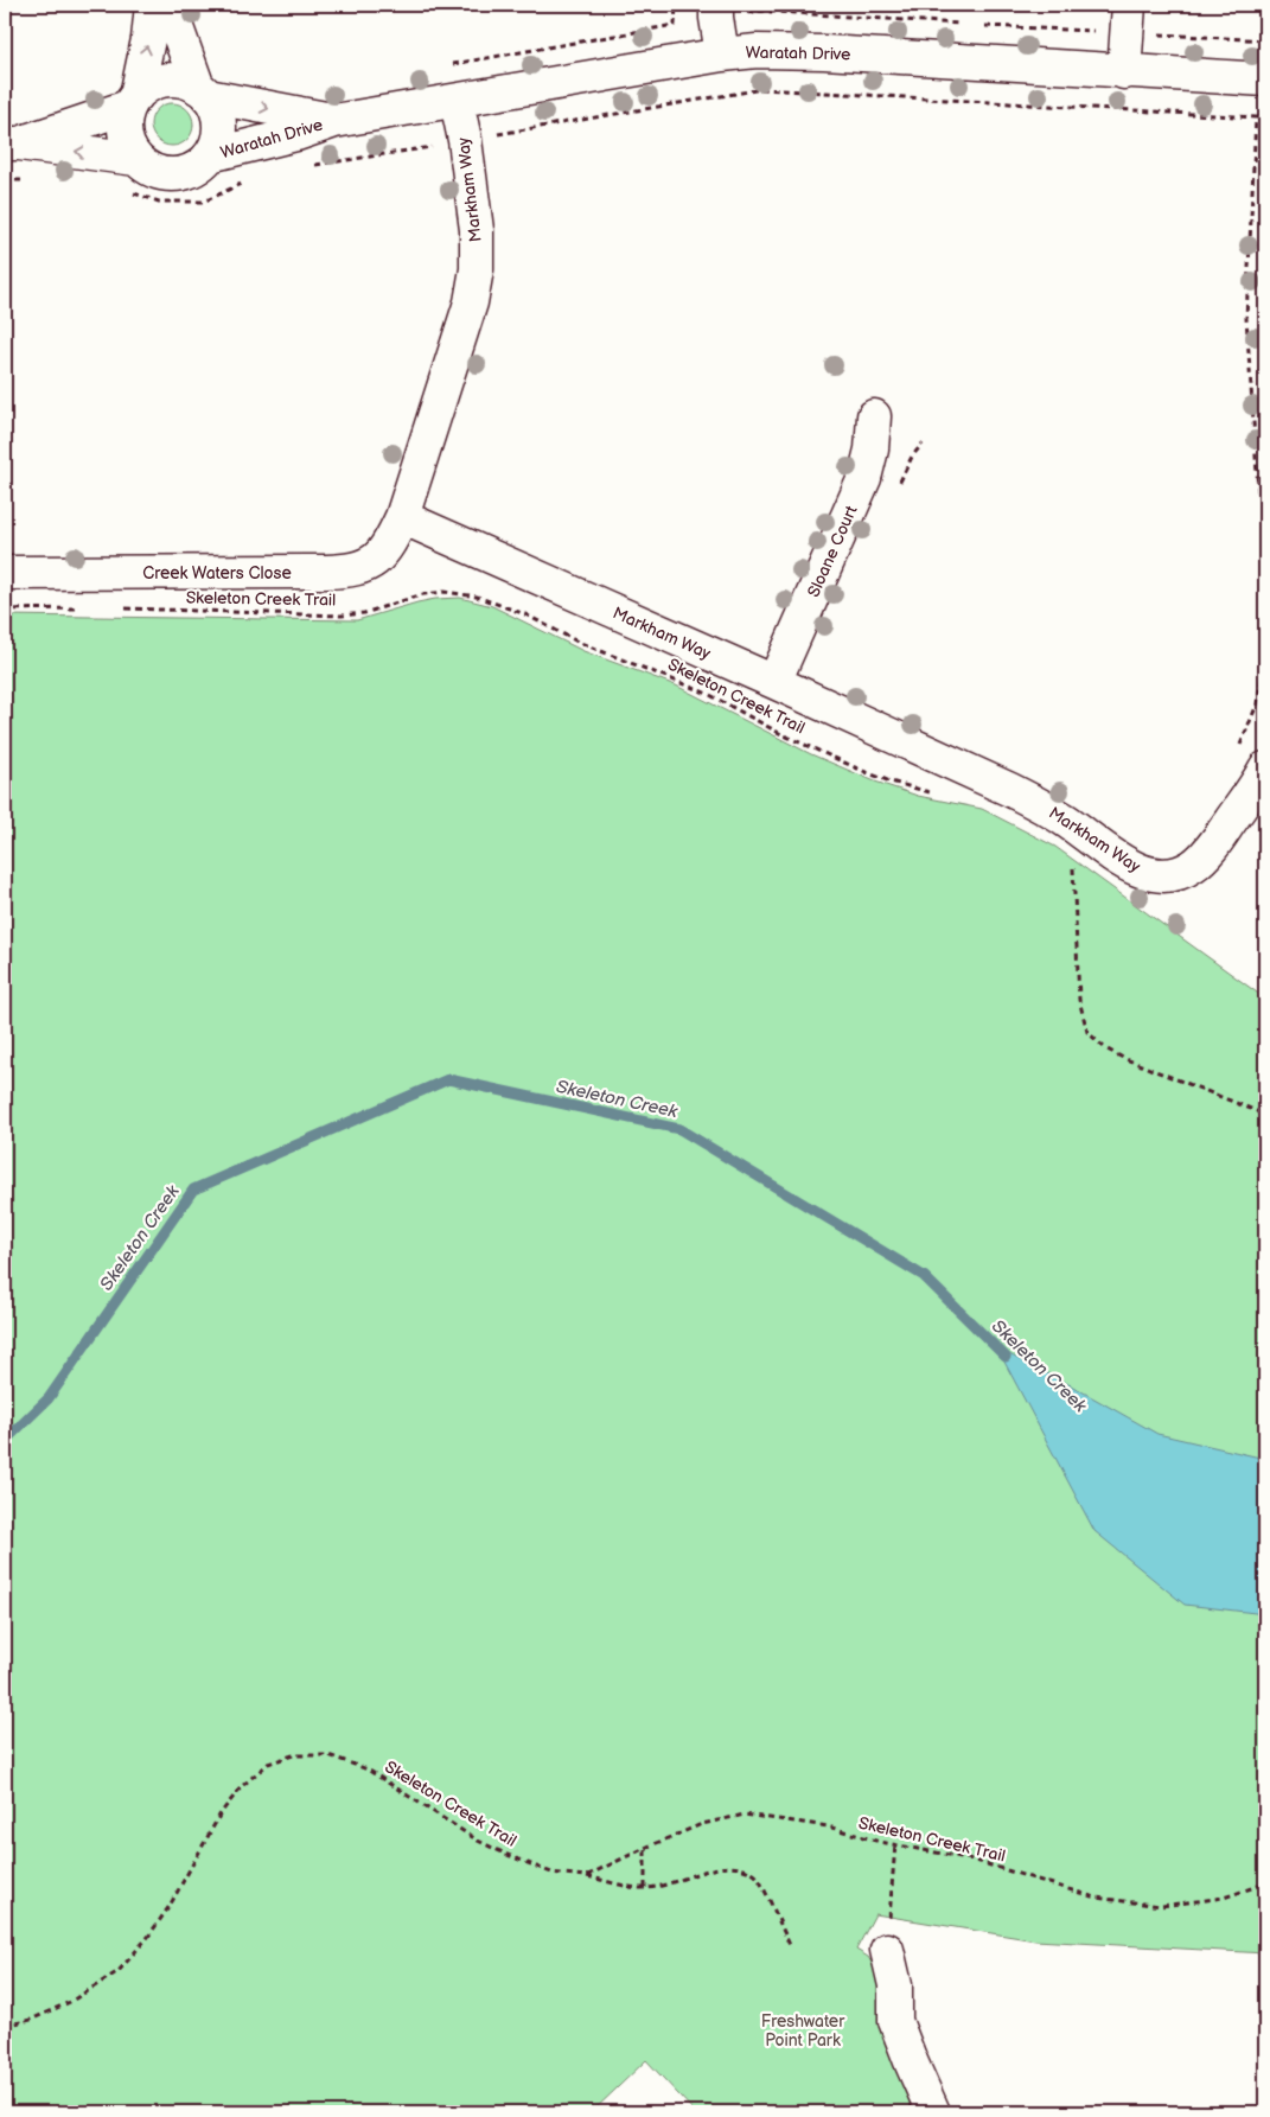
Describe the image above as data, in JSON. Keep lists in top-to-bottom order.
{
  "streets": {
    "street": [
      "Waratah Drive",
      "Markham Way",
      "Sloane Court",
      "Creek Waters Close"
    ],
    "path": ["Skeleton Creek Trail"]
  },
  "crossings": [
    ["Waratah Drive", "Markham Way"],
    ["Markham Way", "Sloane Court"],
    ["Markham Way", "Creek Waters Close"]
  ],
  "water": ["Skeleton Creek"],
  "parks": ["Freshwater Point Park"]
}
